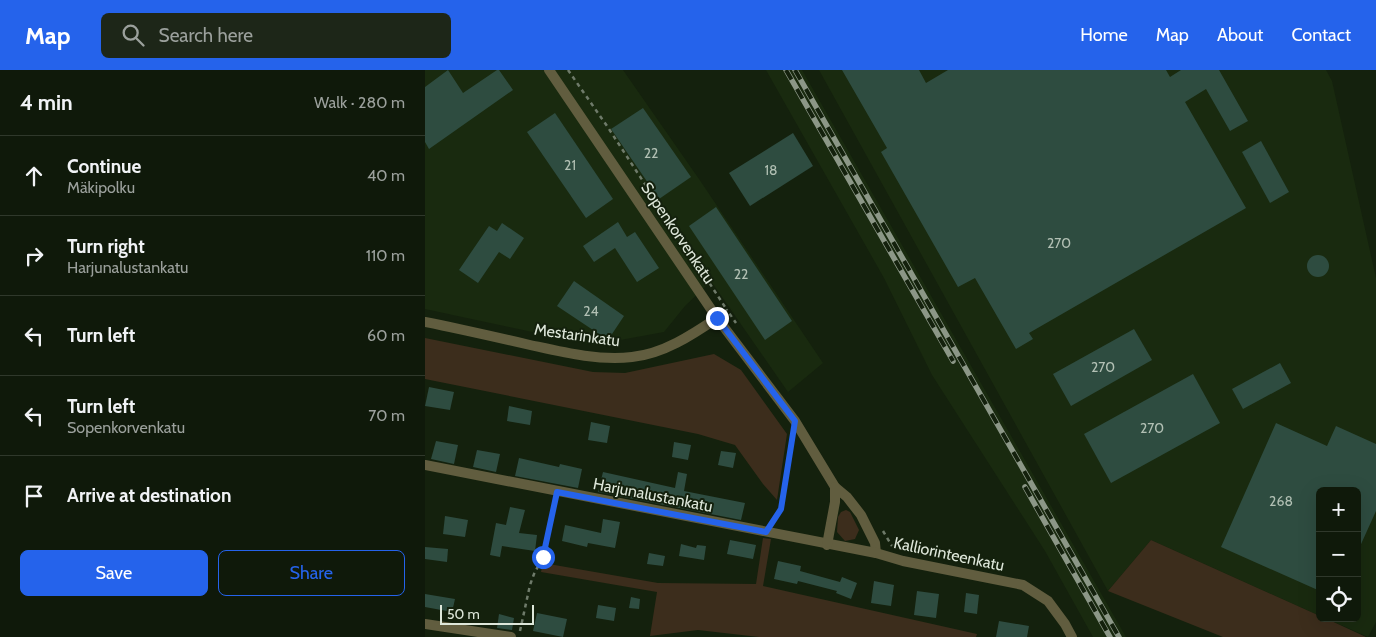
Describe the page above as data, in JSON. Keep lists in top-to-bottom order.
{
  "streets": {
    "street": [
      "Sopenkorvenkatu",
      "Mestarinkatu",
      "Harjunalustankatu",
      "Kalliorinteenkatu"
    ]
  },
  "crossings": [
    ["Sopenkorvenkatu", "Mestarinkatu"],
    ["Sopenkorvenkatu", "Kalliorinteenkatu"],
    ["Harjunalustankatu", "Kalliorinteenkatu"]
  ],
  "house_numbers": [
    "22",
    "21",
    "18",
    "270",
    "22",
    "24",
    "270",
    "270",
    "268"
  ],
  "scale_bar": "50 m",
  "page": {
    "header": "Map",
    "search": "Search here",
    "nav": [
      "Home",
      "Map",
      "About",
      "Contact"
    ],
    "heading": ["4 min", "Walk · 280 m"],
    "list": [
      ["Continue", "Mäkipolku", "40 m"],
      ["Turn right", "Harjunalustankatu", "110 m"],
      ["Turn left", "60 m"],
      ["Turn left", "Sopenkorvenkatu", "70 m"],
      "Arrive at destination"
    ],
    "map_buttons": ["+", "−"],
    "buttons": ["Save", "Share"],
    "scale": "50 m"
  }
}
